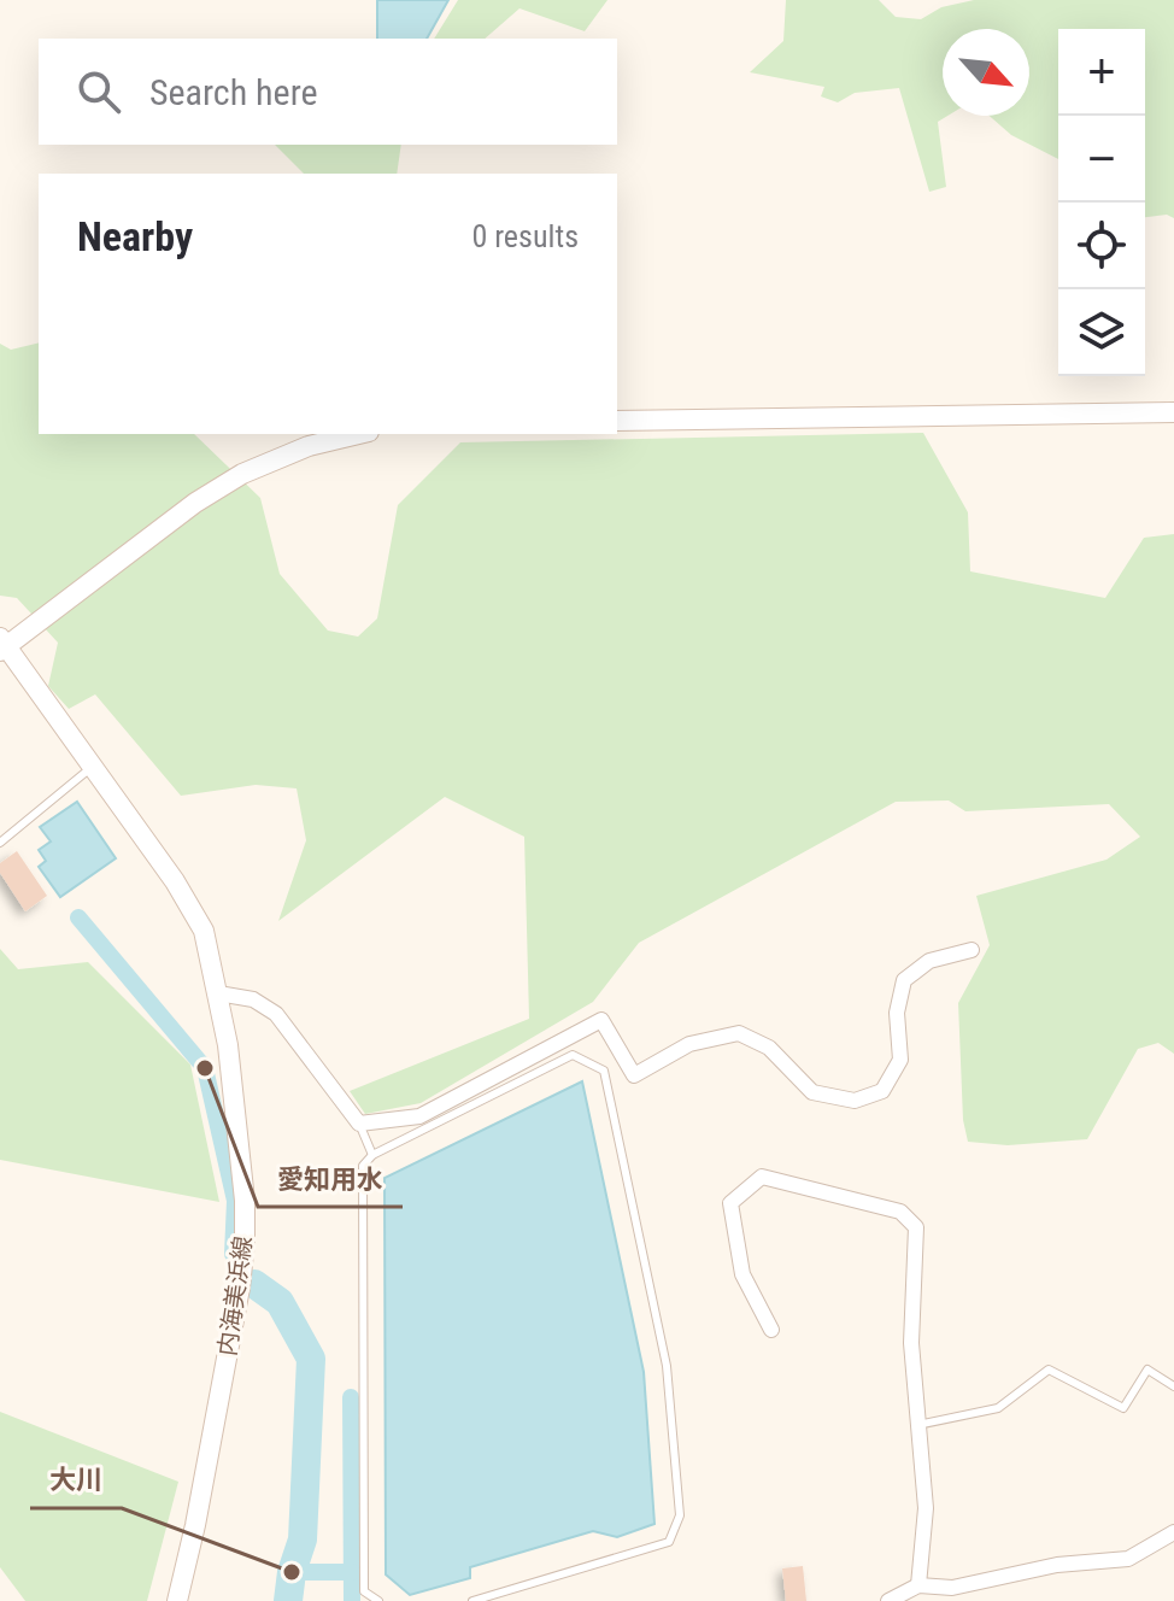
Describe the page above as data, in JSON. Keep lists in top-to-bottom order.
{
  "streets": {
    "main road": ["内海美浜線"]
  },
  "places": ["愛知用水", "大川"],
  "north": "bottom right",
  "page": {
    "map_buttons": ["+", "−"],
    "search": "Search here",
    "heading": ["Nearby", "0 results"]
  }
}
